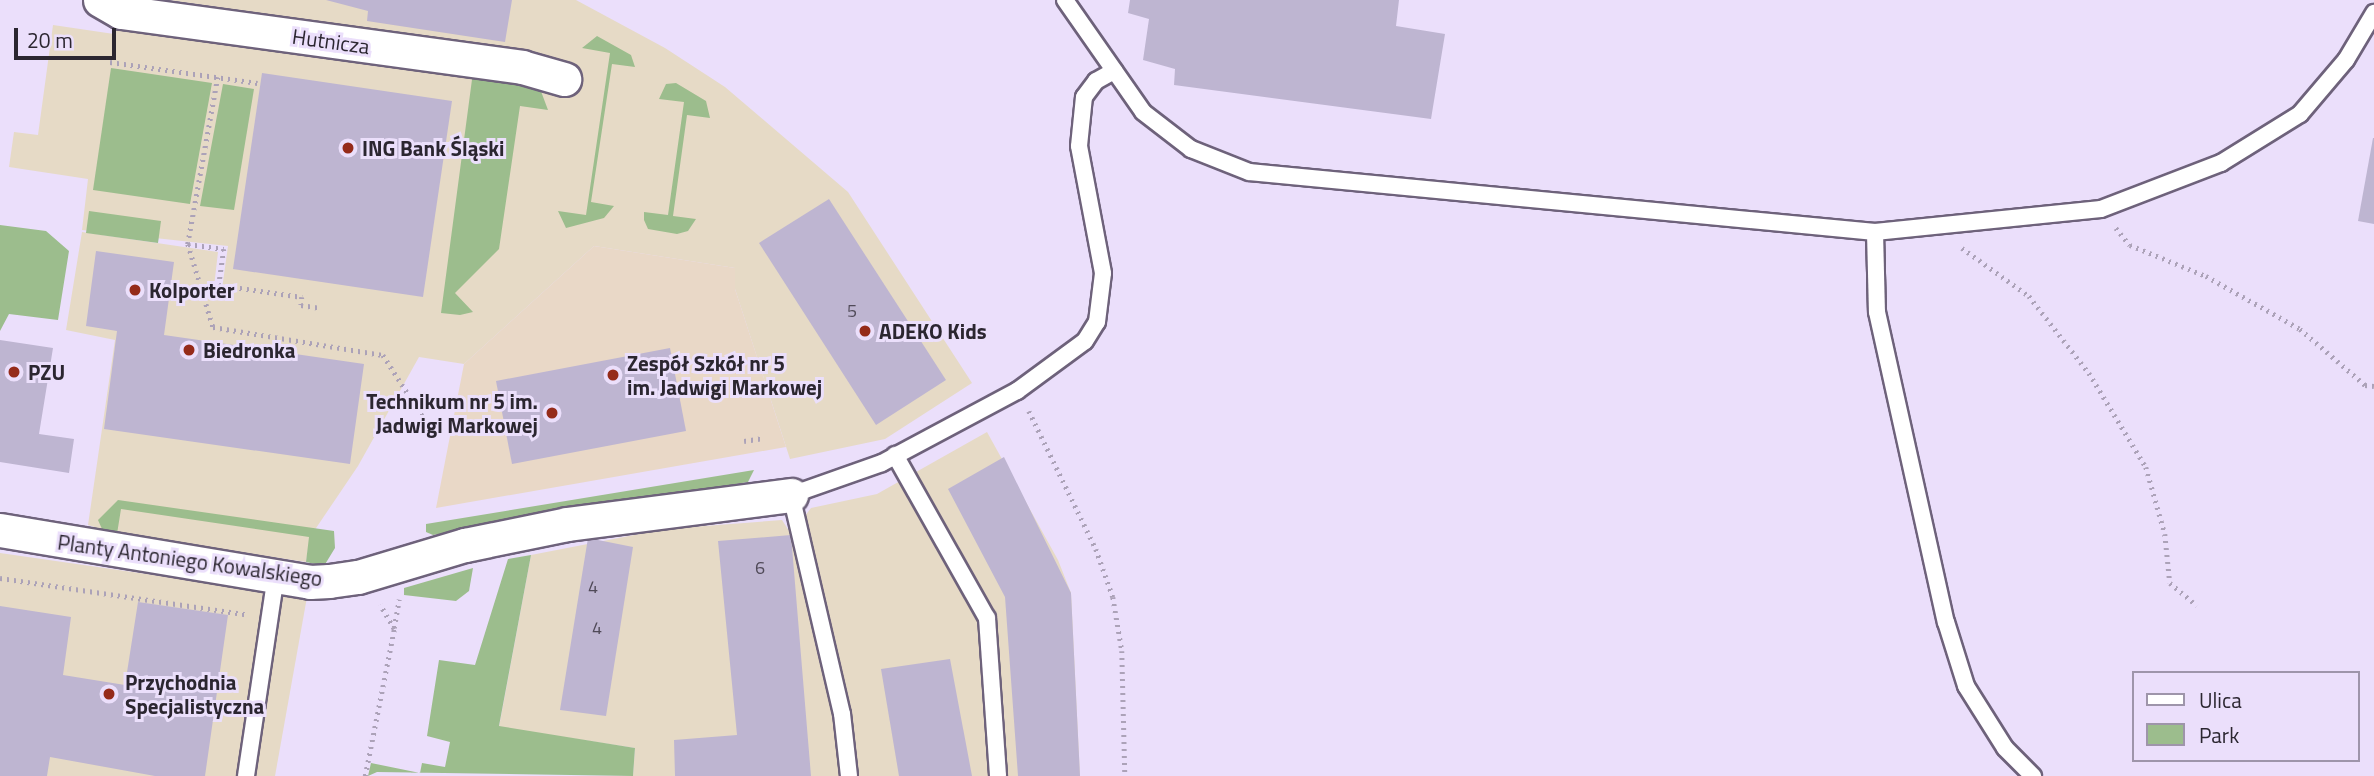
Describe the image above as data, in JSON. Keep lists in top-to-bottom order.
{
  "streets": {
    "street": ["Hutnicza", "Planty Antoniego Kowalskiego"]
  },
  "places": [
    "ING Bank Śląski",
    "Kolporter",
    "ADEKO Kids",
    "Biedronka",
    "PZU",
    "Zespół Szkół nr 5 im. Jadwigi Markowej",
    "Technikum nr 5 im. Jadwigi Markowej",
    "Przychodnia Specjalistyczna"
  ],
  "house_numbers": [
    "5",
    "6",
    "4",
    "4"
  ],
  "legend": ["Ulica", "Park"],
  "scale_bar": "20 m"
}
